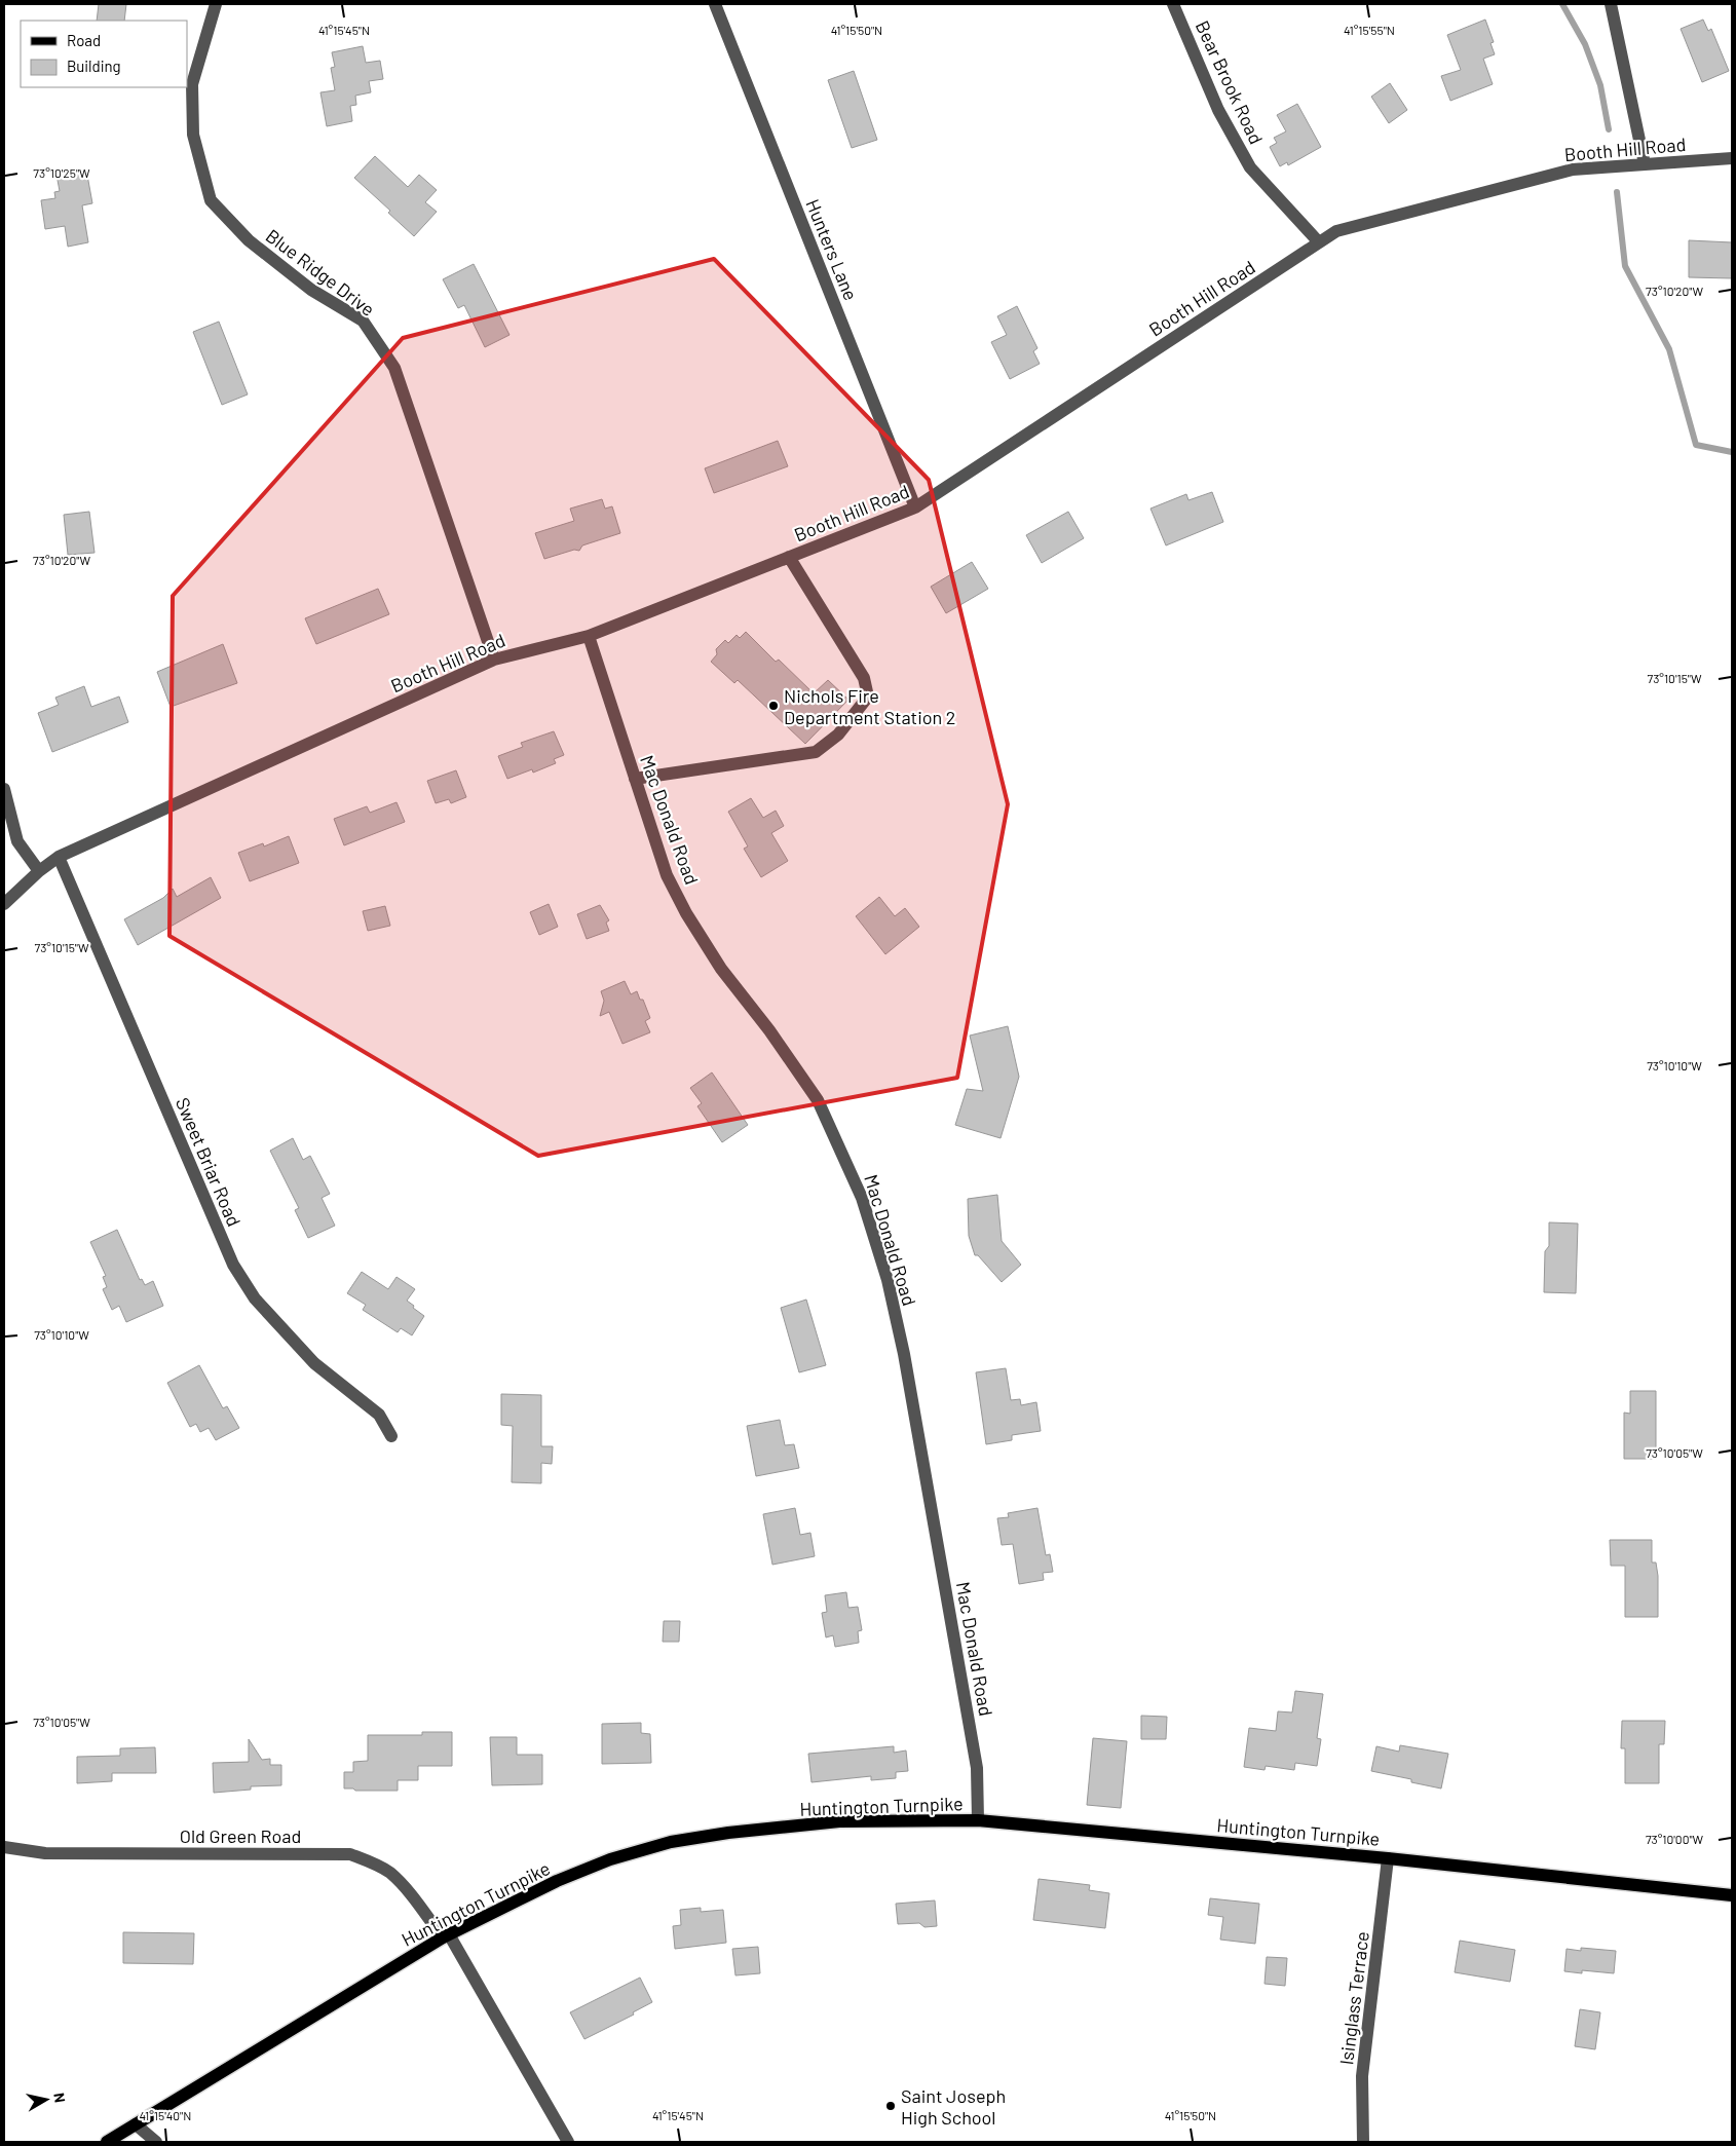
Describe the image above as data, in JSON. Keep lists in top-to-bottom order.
{
  "streets": {
    "main road": ["Huntington Turnpike"],
    "street": [
      "Bear Brook Road",
      "Booth Hill Road",
      "Hunters Lane",
      "Blue Ridge Drive",
      "Mac Donald Road",
      "Sweet Briar Road",
      "Old Green Road",
      "Isinglass Terrace"
    ]
  },
  "crossings": [
    ["Bear Brook Road", "Booth Hill Road"],
    ["Booth Hill Road", "Hunters Lane"],
    ["Booth Hill Road", "Blue Ridge Drive"],
    ["Booth Hill Road", "Mac Donald Road"],
    ["Booth Hill Road", "Sweet Briar Road"],
    ["Mac Donald Road", "Huntington Turnpike"],
    ["Huntington Turnpike", "Old Green Road"],
    ["Huntington Turnpike", "Isinglass Terrace"]
  ],
  "places": ["Nichols Fire Department Station 2", "Saint Joseph High School"],
  "legend": ["Road", "Building"],
  "north": "right",
  "coordinates": [
    "41°15'45\"N",
    "41°15'50\"N",
    "41°15'55\"N",
    "73°10'25\"W",
    "73°10'20\"W",
    "73°10'15\"W",
    "73°10'10\"W",
    "73°10'05\"W",
    "73°10'00\"W",
    "41°15'40\"N"
  ]
}
